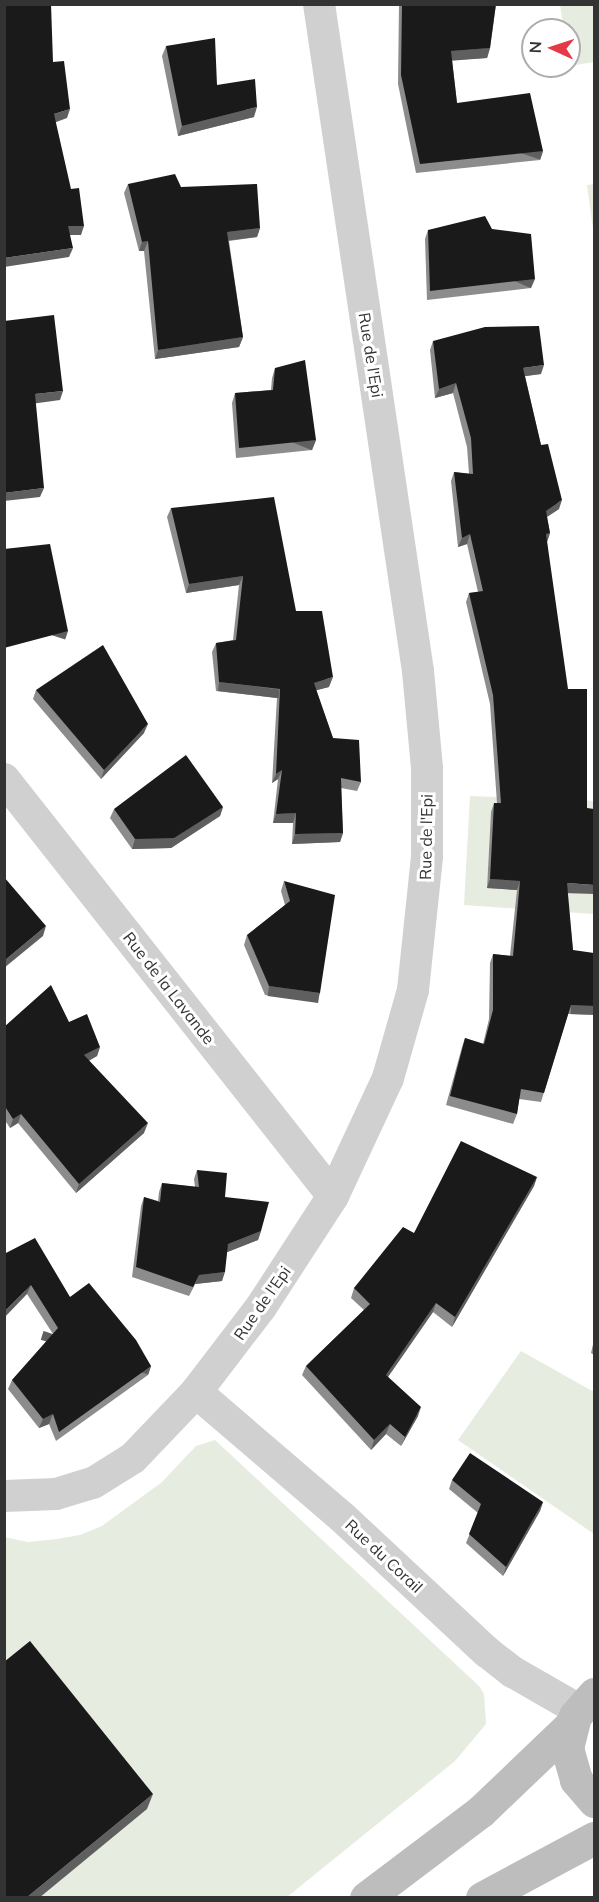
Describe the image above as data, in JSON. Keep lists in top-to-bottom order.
{
  "streets": {
    "street": ["Rue de l'Epi", "Rue de la Lavande", "Rue du Corail"]
  },
  "crossings": [
    ["Rue de l'Epi", "Rue de la Lavande"],
    ["Rue de l'Epi", "Rue du Corail"]
  ],
  "north": "left"
}
